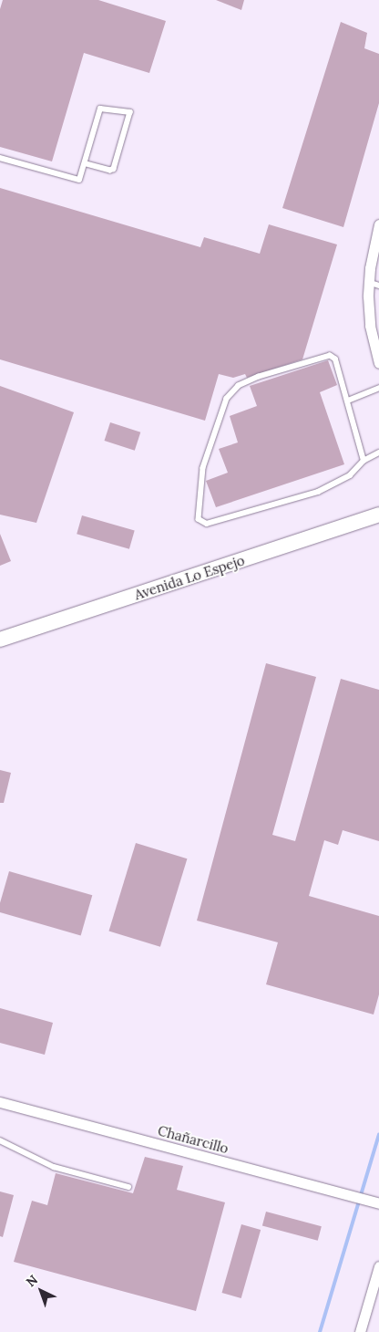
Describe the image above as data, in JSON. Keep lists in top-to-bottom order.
{
  "streets": {
    "main road": ["Avenida Lo Espejo"],
    "street": ["Chañarcillo"]
  },
  "north": "top left"
}
